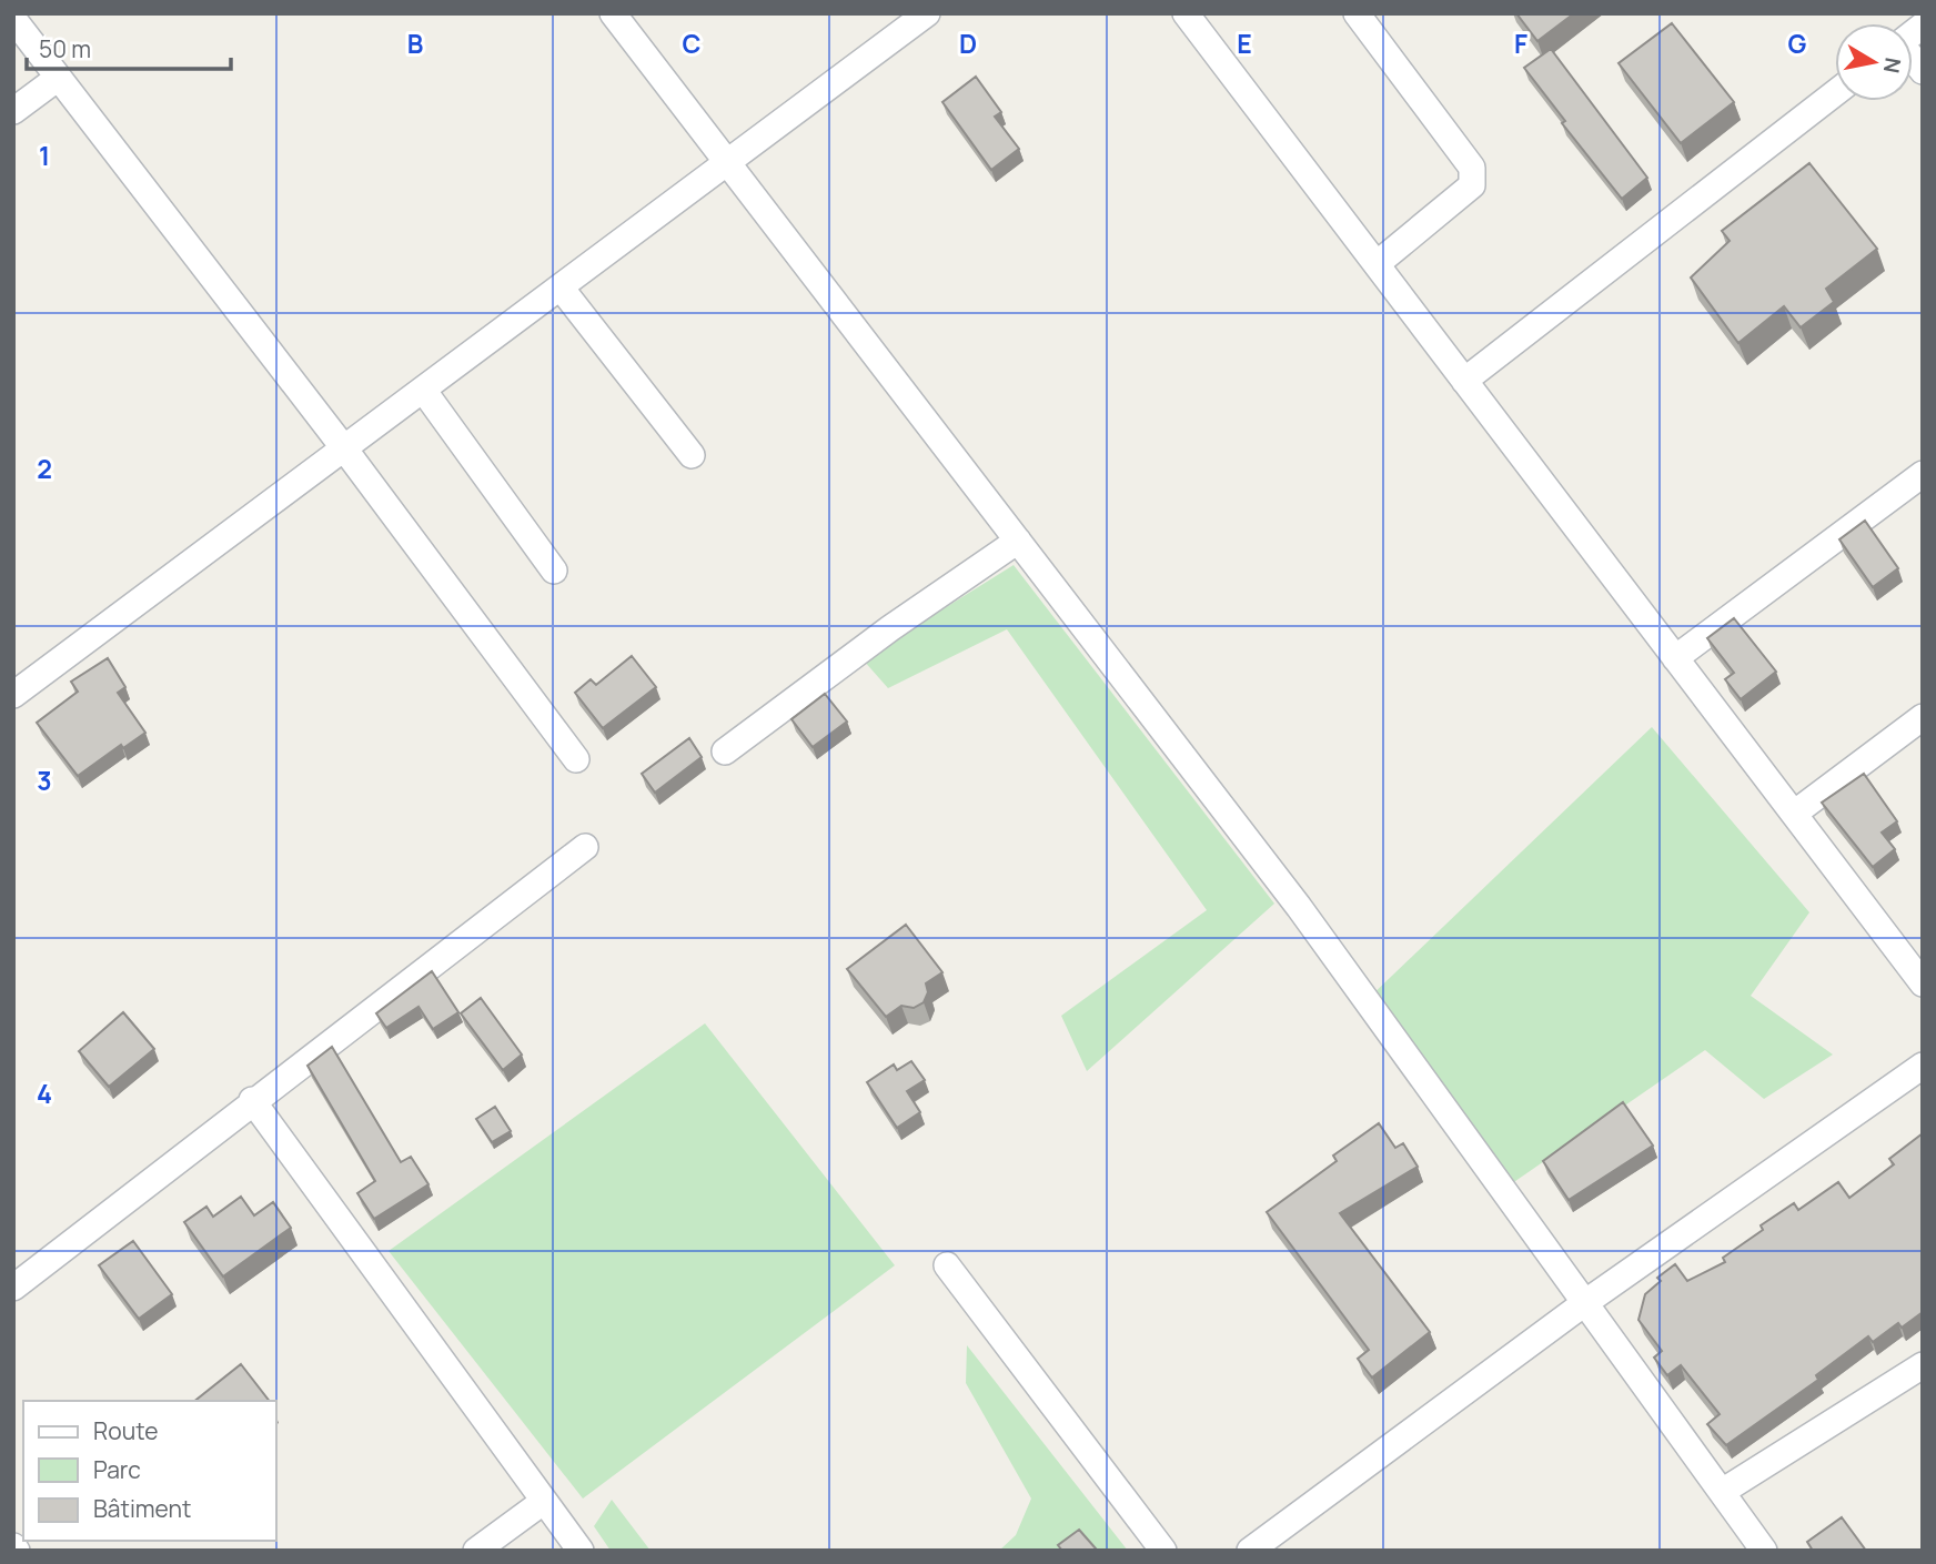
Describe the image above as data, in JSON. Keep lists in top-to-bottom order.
{
  "legend": ["Route", "Parc", "Bâtiment"],
  "scale_bar": "50 m",
  "north": "right",
  "grid": {
    "columns": [
      "B",
      "C",
      "D",
      "E",
      "F",
      "G"
    ],
    "rows": [
      "1",
      "2",
      "3",
      "4"
    ]
  }
}
